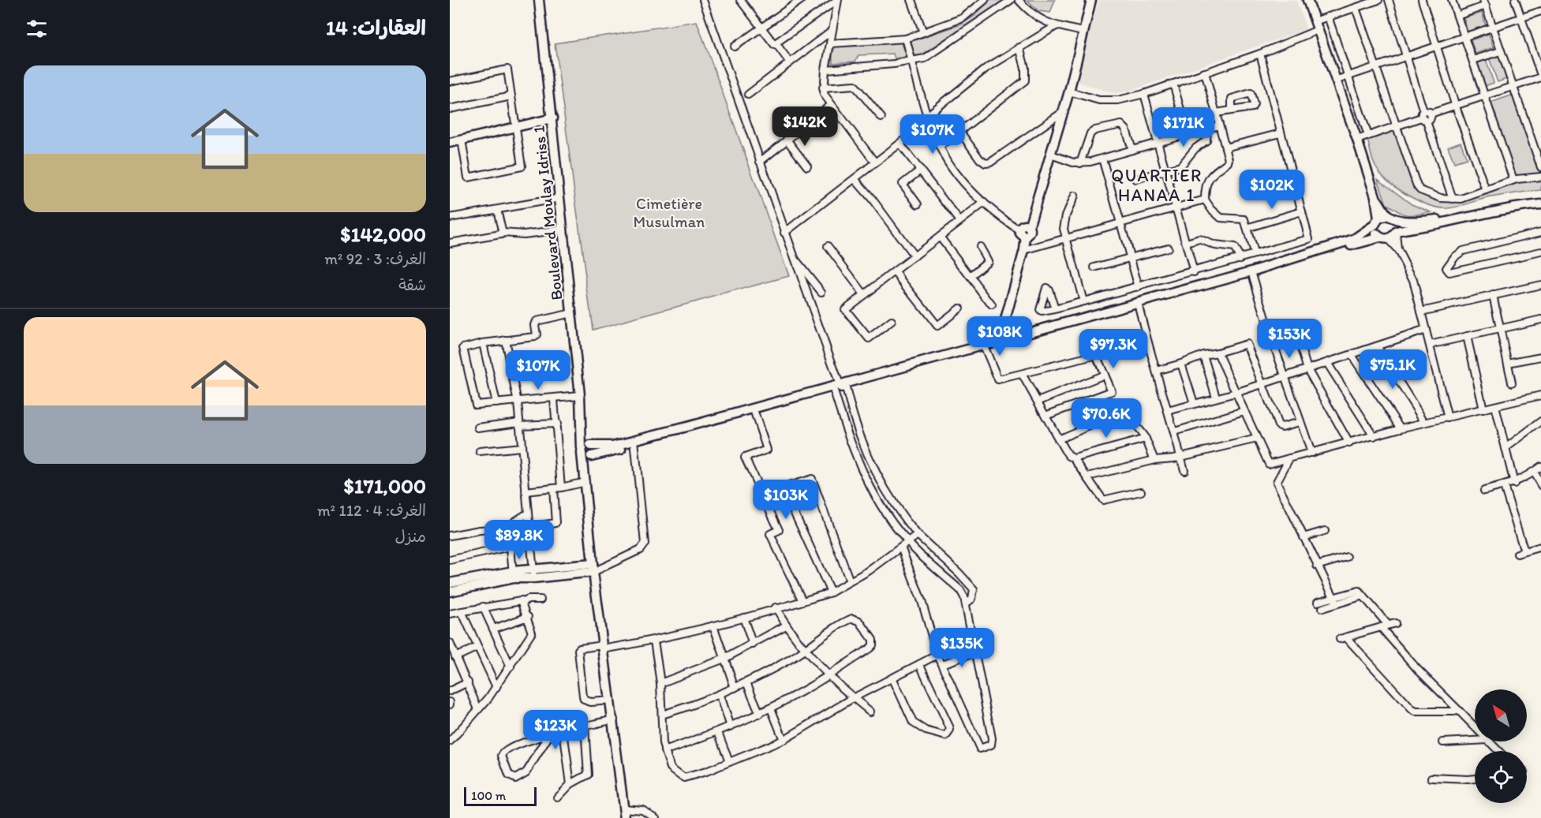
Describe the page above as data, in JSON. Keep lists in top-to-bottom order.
{
  "streets": {
    "main road": ["Boulevard Moulay Idriss 1"]
  },
  "districts": ["QUARTIER HANAA 1"],
  "parks": ["Cimetière Musulman"],
  "scale_bar": "100 m",
  "north": "top left",
  "page": {
    "heading": "العقارات: 14",
    "list": [
      {
        "name": "$142,000",
        "note": "الغرف: 3 · 92 m² · شقة"
      },
      {
        "name": "$171,000",
        "note": "الغرف: 4 · 112 m² · منزل"
      }
    ],
    "price": [
      "$142K",
      "$171K",
      "$107K",
      "$102K",
      "$108K",
      "$153K",
      "$97.3K",
      "$75.1K",
      "$107K",
      "$70.6K",
      "$103K",
      "$89.8K",
      "$135K",
      "$123K"
    ],
    "scale": "100 m"
  }
}
